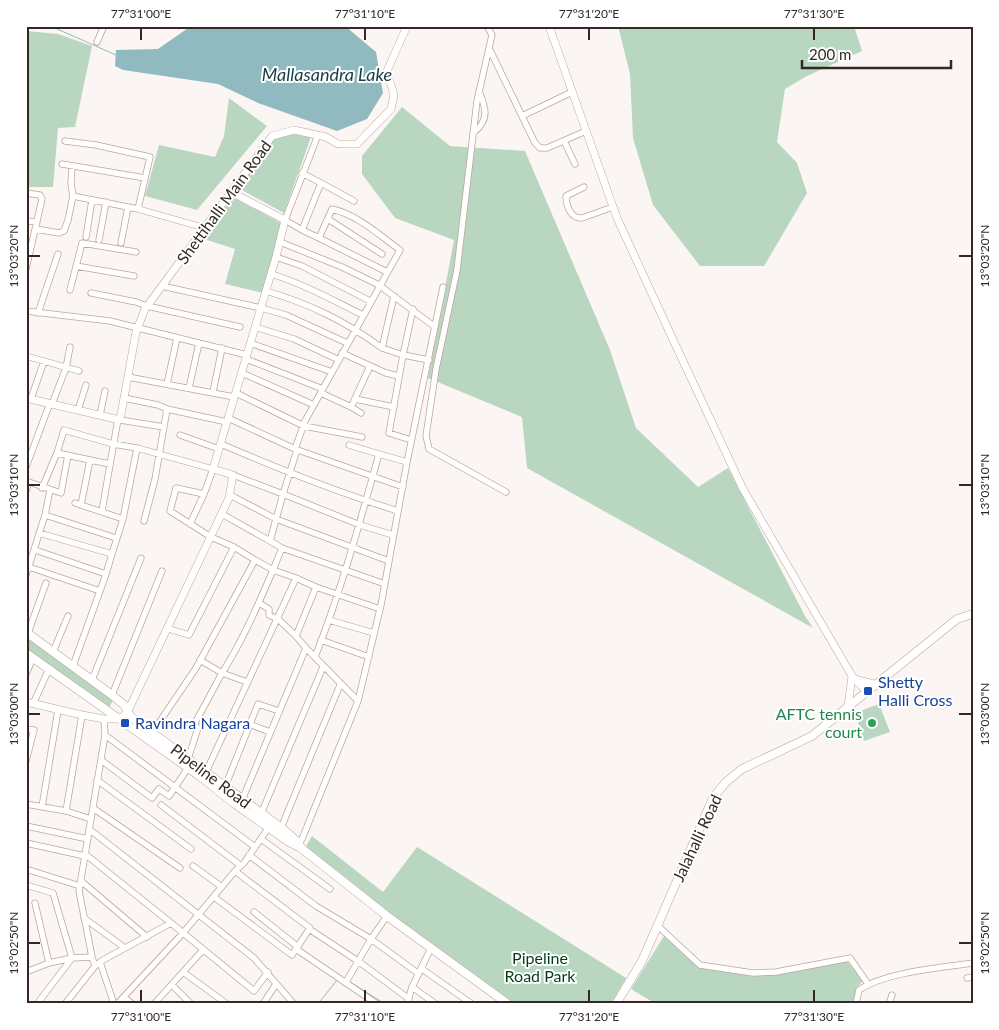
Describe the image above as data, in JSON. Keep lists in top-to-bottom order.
{
  "streets": {
    "main road": ["Pipeline Road", "Jalahalli Road"],
    "street": ["Shettihalli Main Road"]
  },
  "water": ["Mallasandra Lake"],
  "parks": ["Pipeline Road Park"],
  "places": {
    "transit": ["Shetty Halli Cross", "Ravindra Nagara"],
    "other": ["AFTC tennis court"]
  },
  "scale_bar": "200 m",
  "coordinates": [
    "77°31'00\"E",
    "77°31'10\"E",
    "77°31'20\"E",
    "77°31'30\"E",
    "13°03'20\"N",
    "13°03'10\"N",
    "13°03'00\"N",
    "13°02'50\"N"
  ]
}
